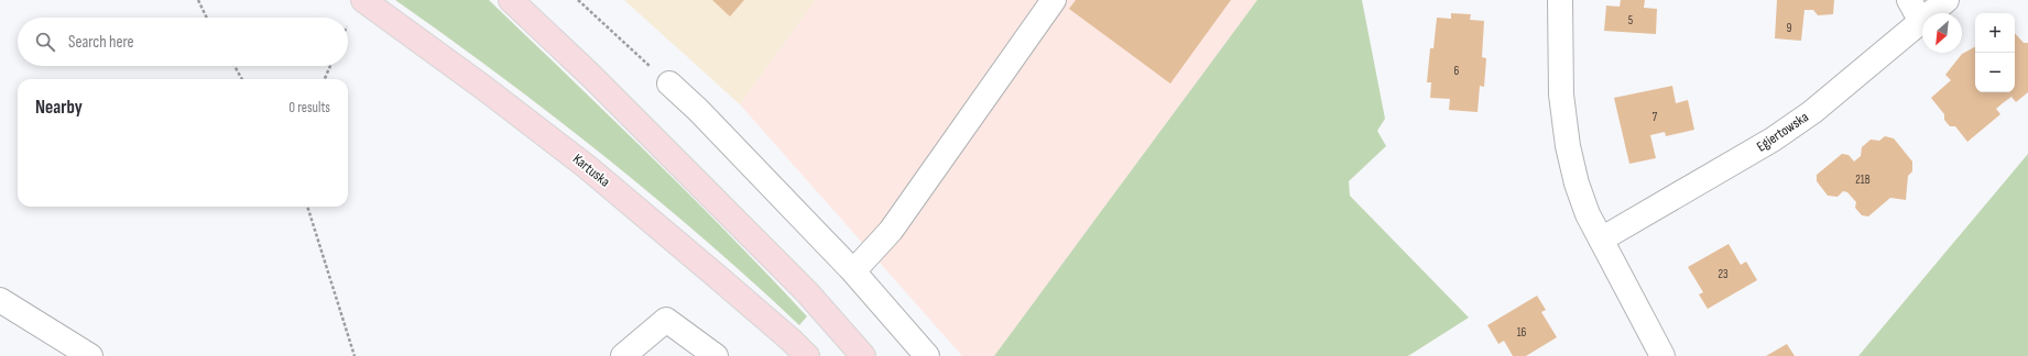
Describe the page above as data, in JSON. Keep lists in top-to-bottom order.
{
  "streets": {
    "main road": ["Kartuska"],
    "street": ["Egiertowska"]
  },
  "house_numbers": [
    "5",
    "9",
    "6",
    "7",
    "21B",
    "23",
    "16"
  ],
  "north": "bottom left",
  "page": {
    "map_buttons": ["+", "−"],
    "search": "Search here",
    "heading": ["Nearby", "0 results"]
  }
}
